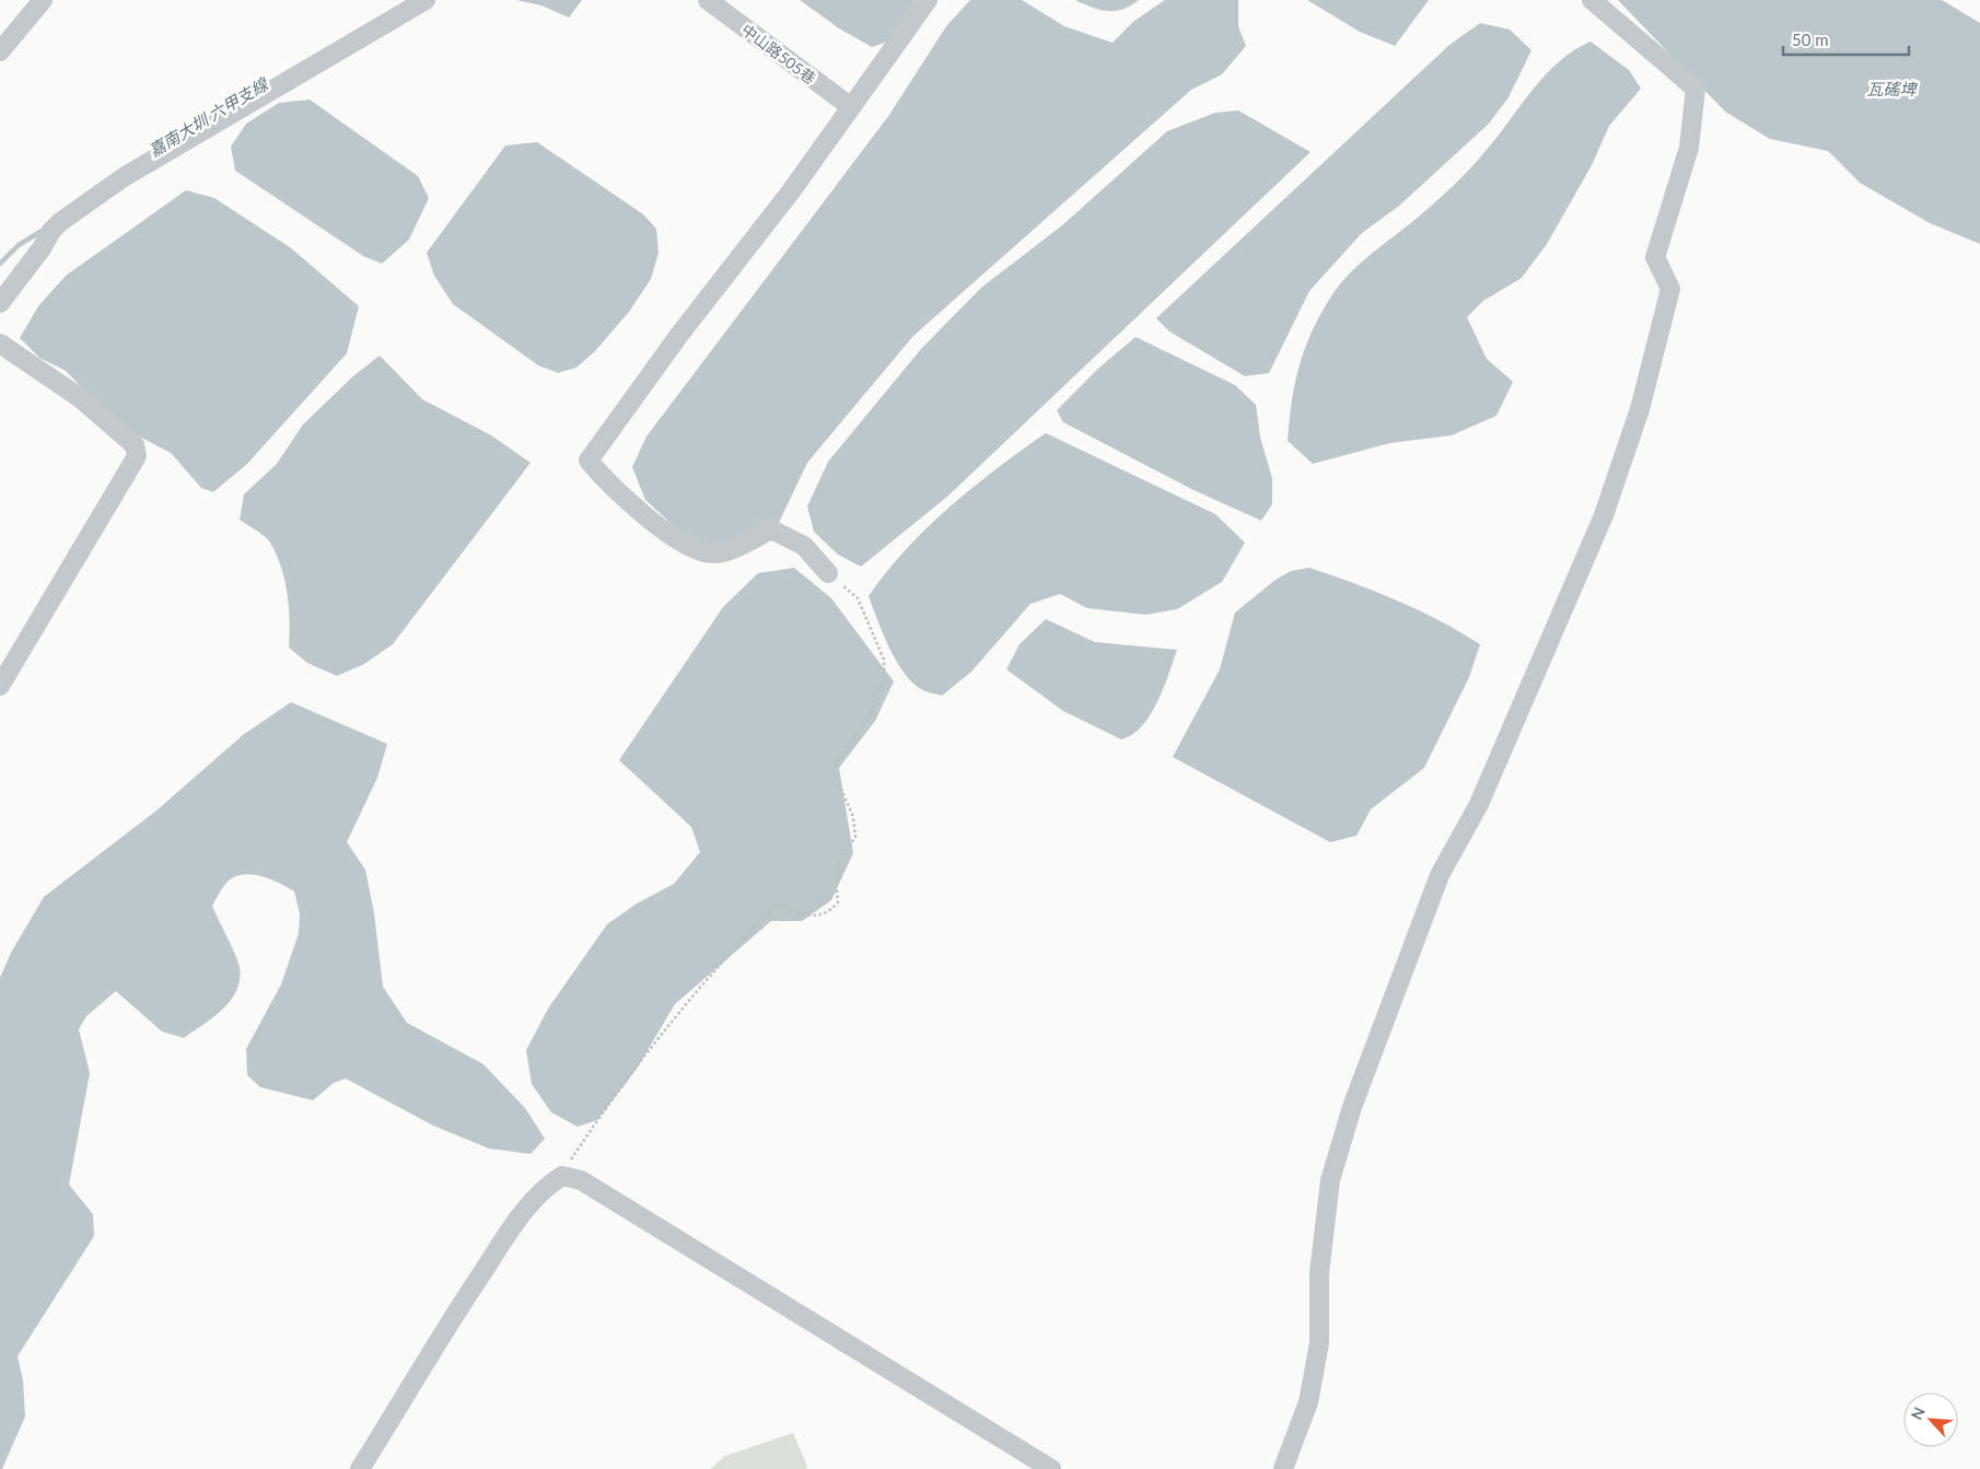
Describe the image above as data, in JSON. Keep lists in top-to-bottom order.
{
  "streets": {
    "lane": ["中山路505巷"]
  },
  "water": ["瓦磘埤", "嘉南大圳 六甲支線"],
  "scale_bar": "50 m",
  "north": "top left"
}
